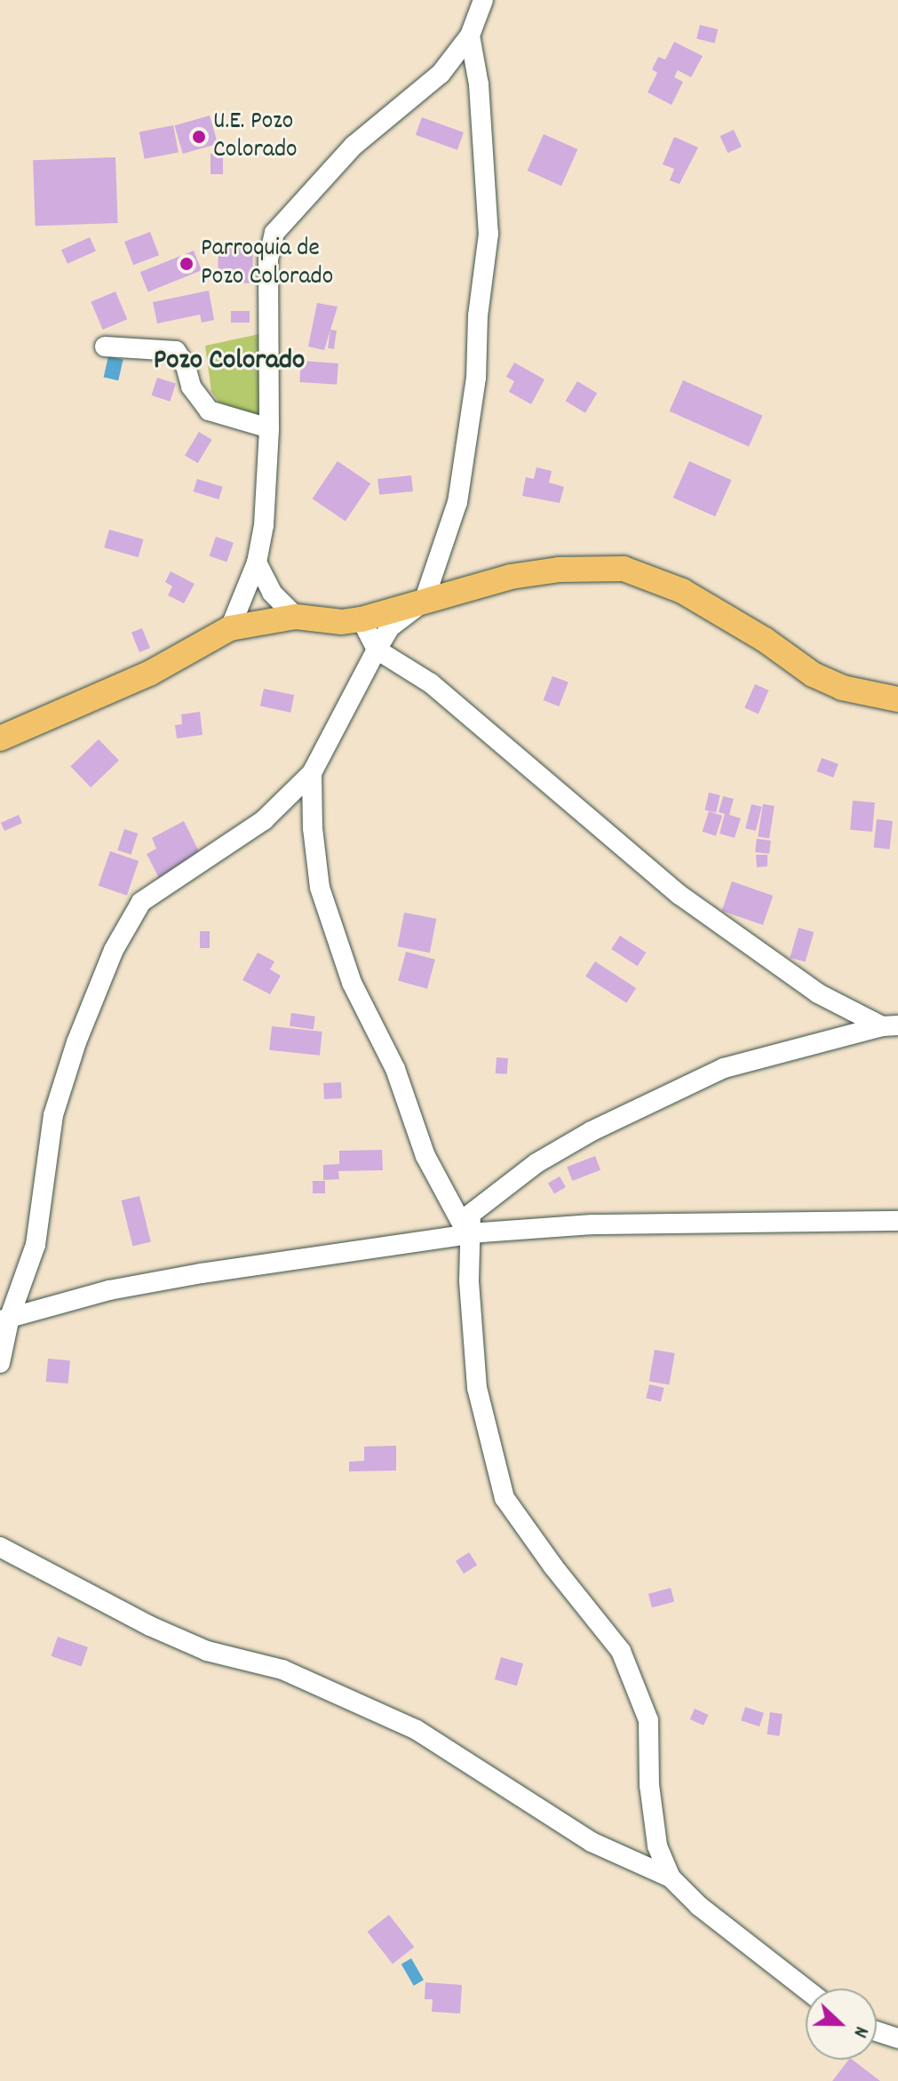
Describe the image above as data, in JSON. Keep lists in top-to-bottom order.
{
  "districts": ["Pozo Colorado"],
  "places": ["U.E. Pozo Colorado", "Parroquia de Pozo Colorado"],
  "north": "right"
}
